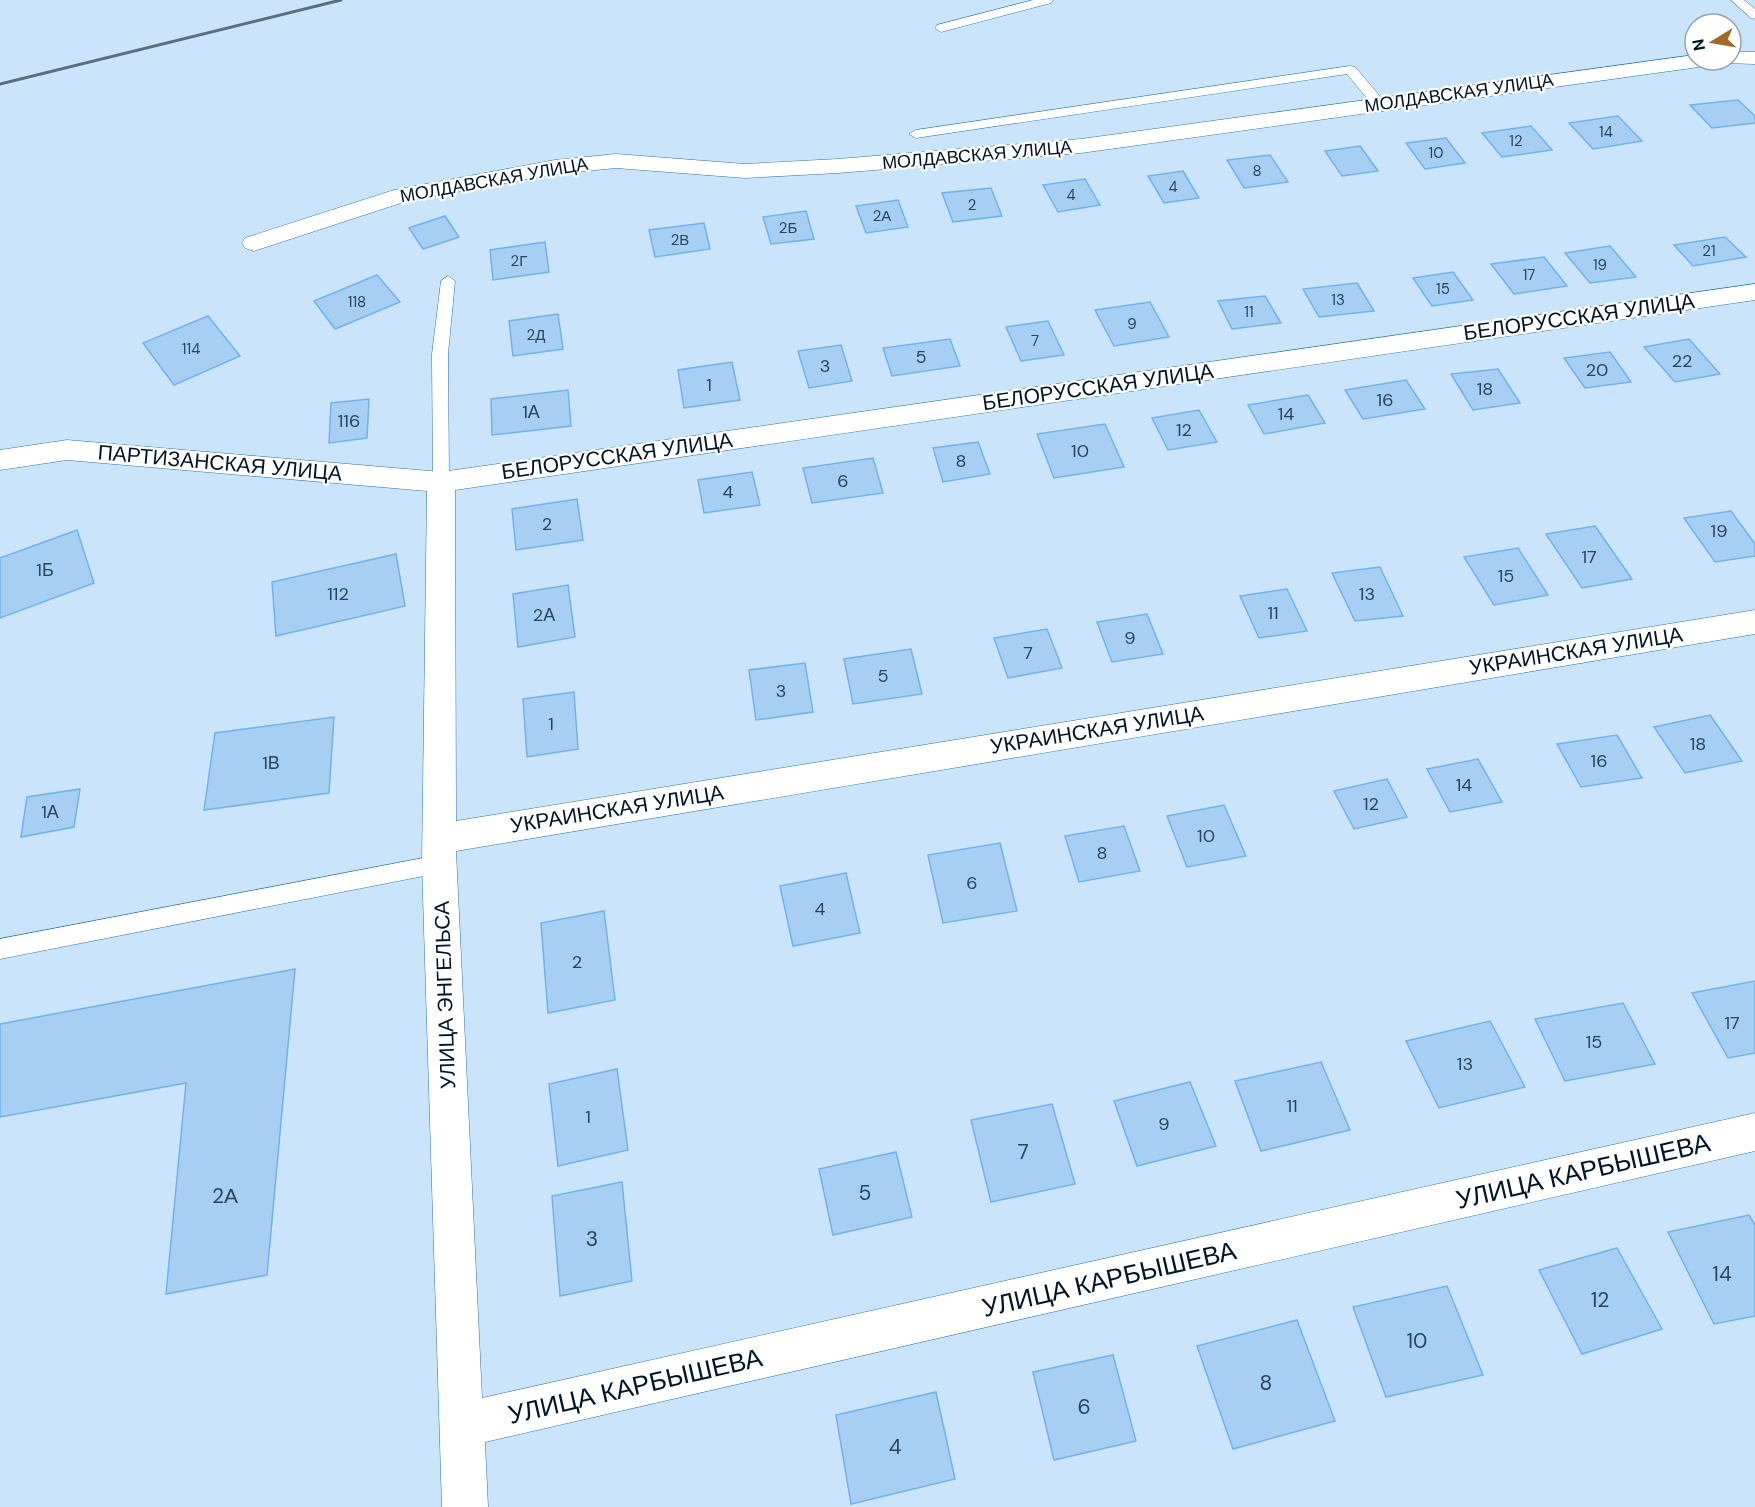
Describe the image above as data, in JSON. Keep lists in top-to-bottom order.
{
  "streets": {
    "street": [
      "МОЛДАВСКАЯ УЛИЦА",
      "БЕЛОРУССКАЯ УЛИЦА",
      "ПАРТИЗАНСКАЯ УЛИЦА",
      "УКРАИНСКАЯ УЛИЦА",
      "УЛИЦА ЭНГЕЛЬСА",
      "УЛИЦА КАРБЫШЕВА"
    ]
  },
  "crossings": [
    ["БЕЛОРУССКАЯ УЛИЦА", "ПАРТИЗАНСКАЯ УЛИЦА"],
    ["БЕЛОРУССКАЯ УЛИЦА", "УЛИЦА ЭНГЕЛЬСА"],
    ["ПАРТИЗАНСКАЯ УЛИЦА", "УЛИЦА ЭНГЕЛЬСА"],
    ["УКРАИНСКАЯ УЛИЦА", "УЛИЦА ЭНГЕЛЬСА"],
    ["УЛИЦА ЭНГЕЛЬСА", "УЛИЦА КАРБЫШЕВА"]
  ],
  "house_numbers": [
    "14",
    "12",
    "10",
    "8",
    "4",
    "4",
    "2",
    "2А",
    "2Б",
    "2В",
    "21",
    "2Г",
    "19",
    "17",
    "15",
    "13",
    "118",
    "11",
    "9",
    "2Д",
    "7",
    "114",
    "5",
    "22",
    "3",
    "20",
    "1",
    "18",
    "16",
    "1А",
    "14",
    "116",
    "12",
    "10",
    "8",
    "6",
    "4",
    "2",
    "19",
    "17",
    "1Б",
    "15",
    "112",
    "13",
    "11",
    "2А",
    "9",
    "7",
    "5",
    "3",
    "1",
    "18",
    "16",
    "1В",
    "14",
    "12",
    "1А",
    "10",
    "8",
    "6",
    "4",
    "2",
    "17",
    "15",
    "13",
    "11",
    "1",
    "9",
    "7",
    "5",
    "2А",
    "3",
    "14",
    "12",
    "10",
    "8",
    "6",
    "4"
  ],
  "north": "left"
}
